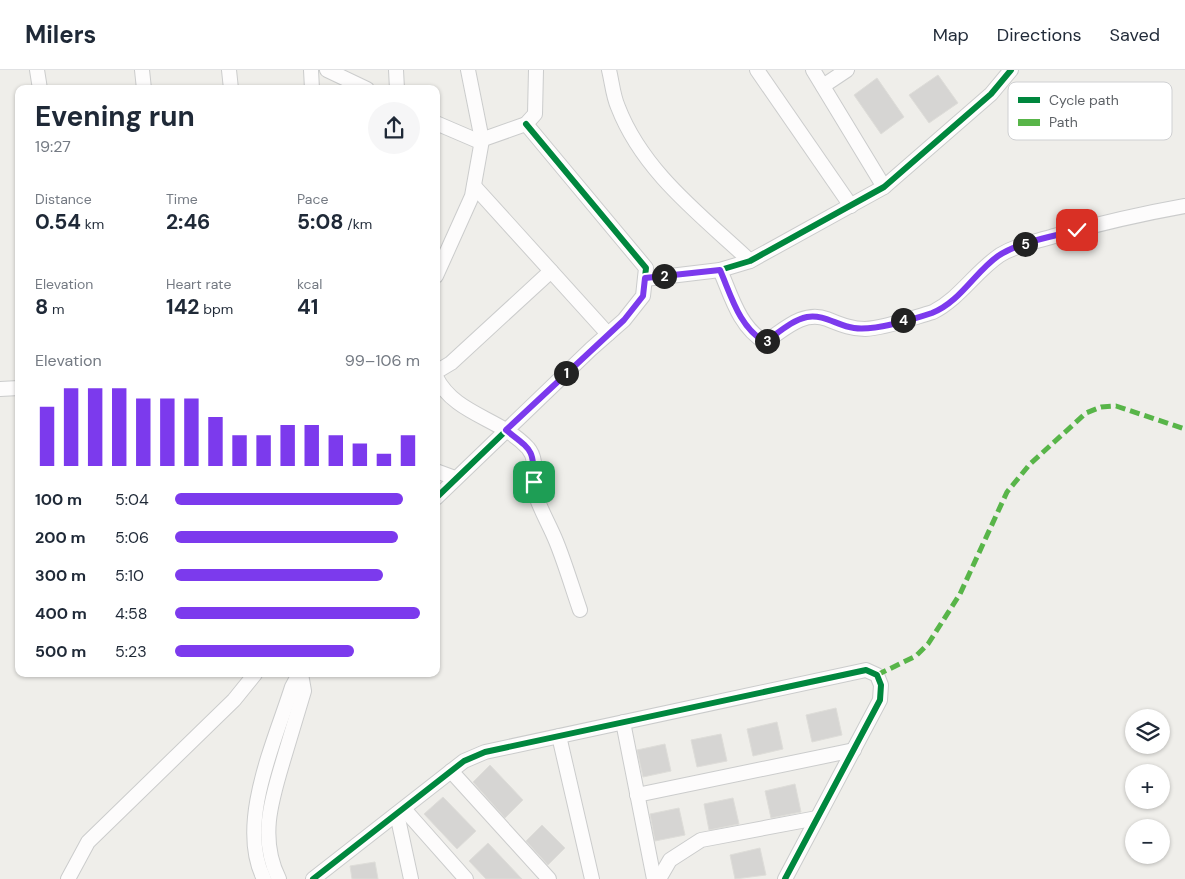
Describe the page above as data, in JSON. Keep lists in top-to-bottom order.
{
  "legend": ["Cycle path", "Path"],
  "page": {
    "header": "Milers",
    "nav": ["Map", "Directions", "Saved"],
    "heading": ["Evening run", "19:27"],
    "stats": [
      ["Distance", "0.54 km"],
      ["Time", "2:46"],
      ["Pace", "5:08 /km"],
      ["Elevation", "8 m"],
      ["Heart rate", "142 bpm"],
      ["kcal", "41"]
    ],
    "pins": [
      "5",
      "2",
      "4",
      "3",
      "1"
    ],
    "chart": ["Elevation", "99–106 m"],
    "list": [
      {
        "name": "100 m",
        "note": "5:04"
      },
      {
        "name": "200 m",
        "note": "5:06"
      },
      {
        "name": "300 m",
        "note": "5:10"
      },
      {
        "name": "400 m",
        "note": "4:58"
      },
      {
        "name": "500 m",
        "note": "5:23"
      }
    ],
    "map_buttons": ["+", "−"]
  }
}
